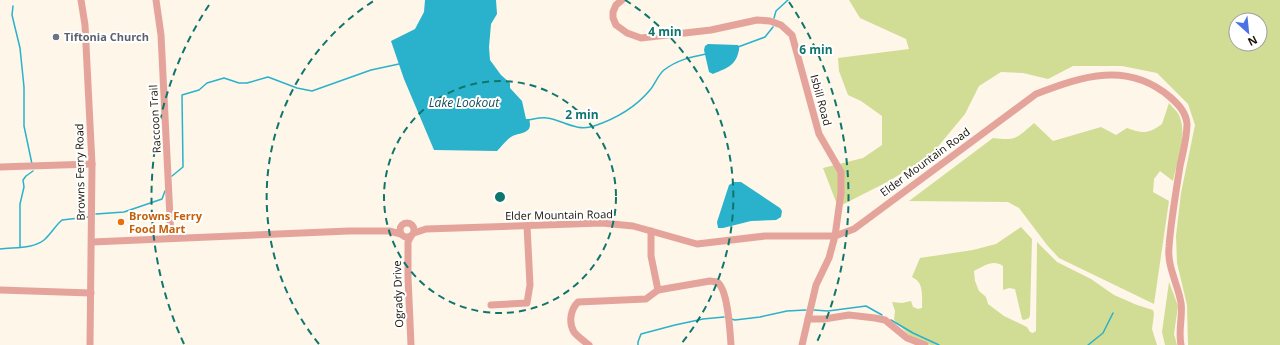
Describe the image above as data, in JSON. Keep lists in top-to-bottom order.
{
  "streets": {
    "street": [
      "Isbill Road",
      "Raccoon Trail",
      "Elder Mountain Road",
      "Browns Ferry Road",
      "Ogrady Drive"
    ]
  },
  "crossings": [
    ["Isbill Road", "Elder Mountain Road"],
    ["Raccoon Trail", "Elder Mountain Road"],
    ["Elder Mountain Road", "Browns Ferry Road"],
    ["Elder Mountain Road", "Ogrady Drive"]
  ],
  "water": ["Lake Lookout"],
  "places": ["Tiftonia Church", "Browns Ferry Food Mart"],
  "north": "bottom right",
  "rings": ["4 min", "6 min", "2 min"]
}
